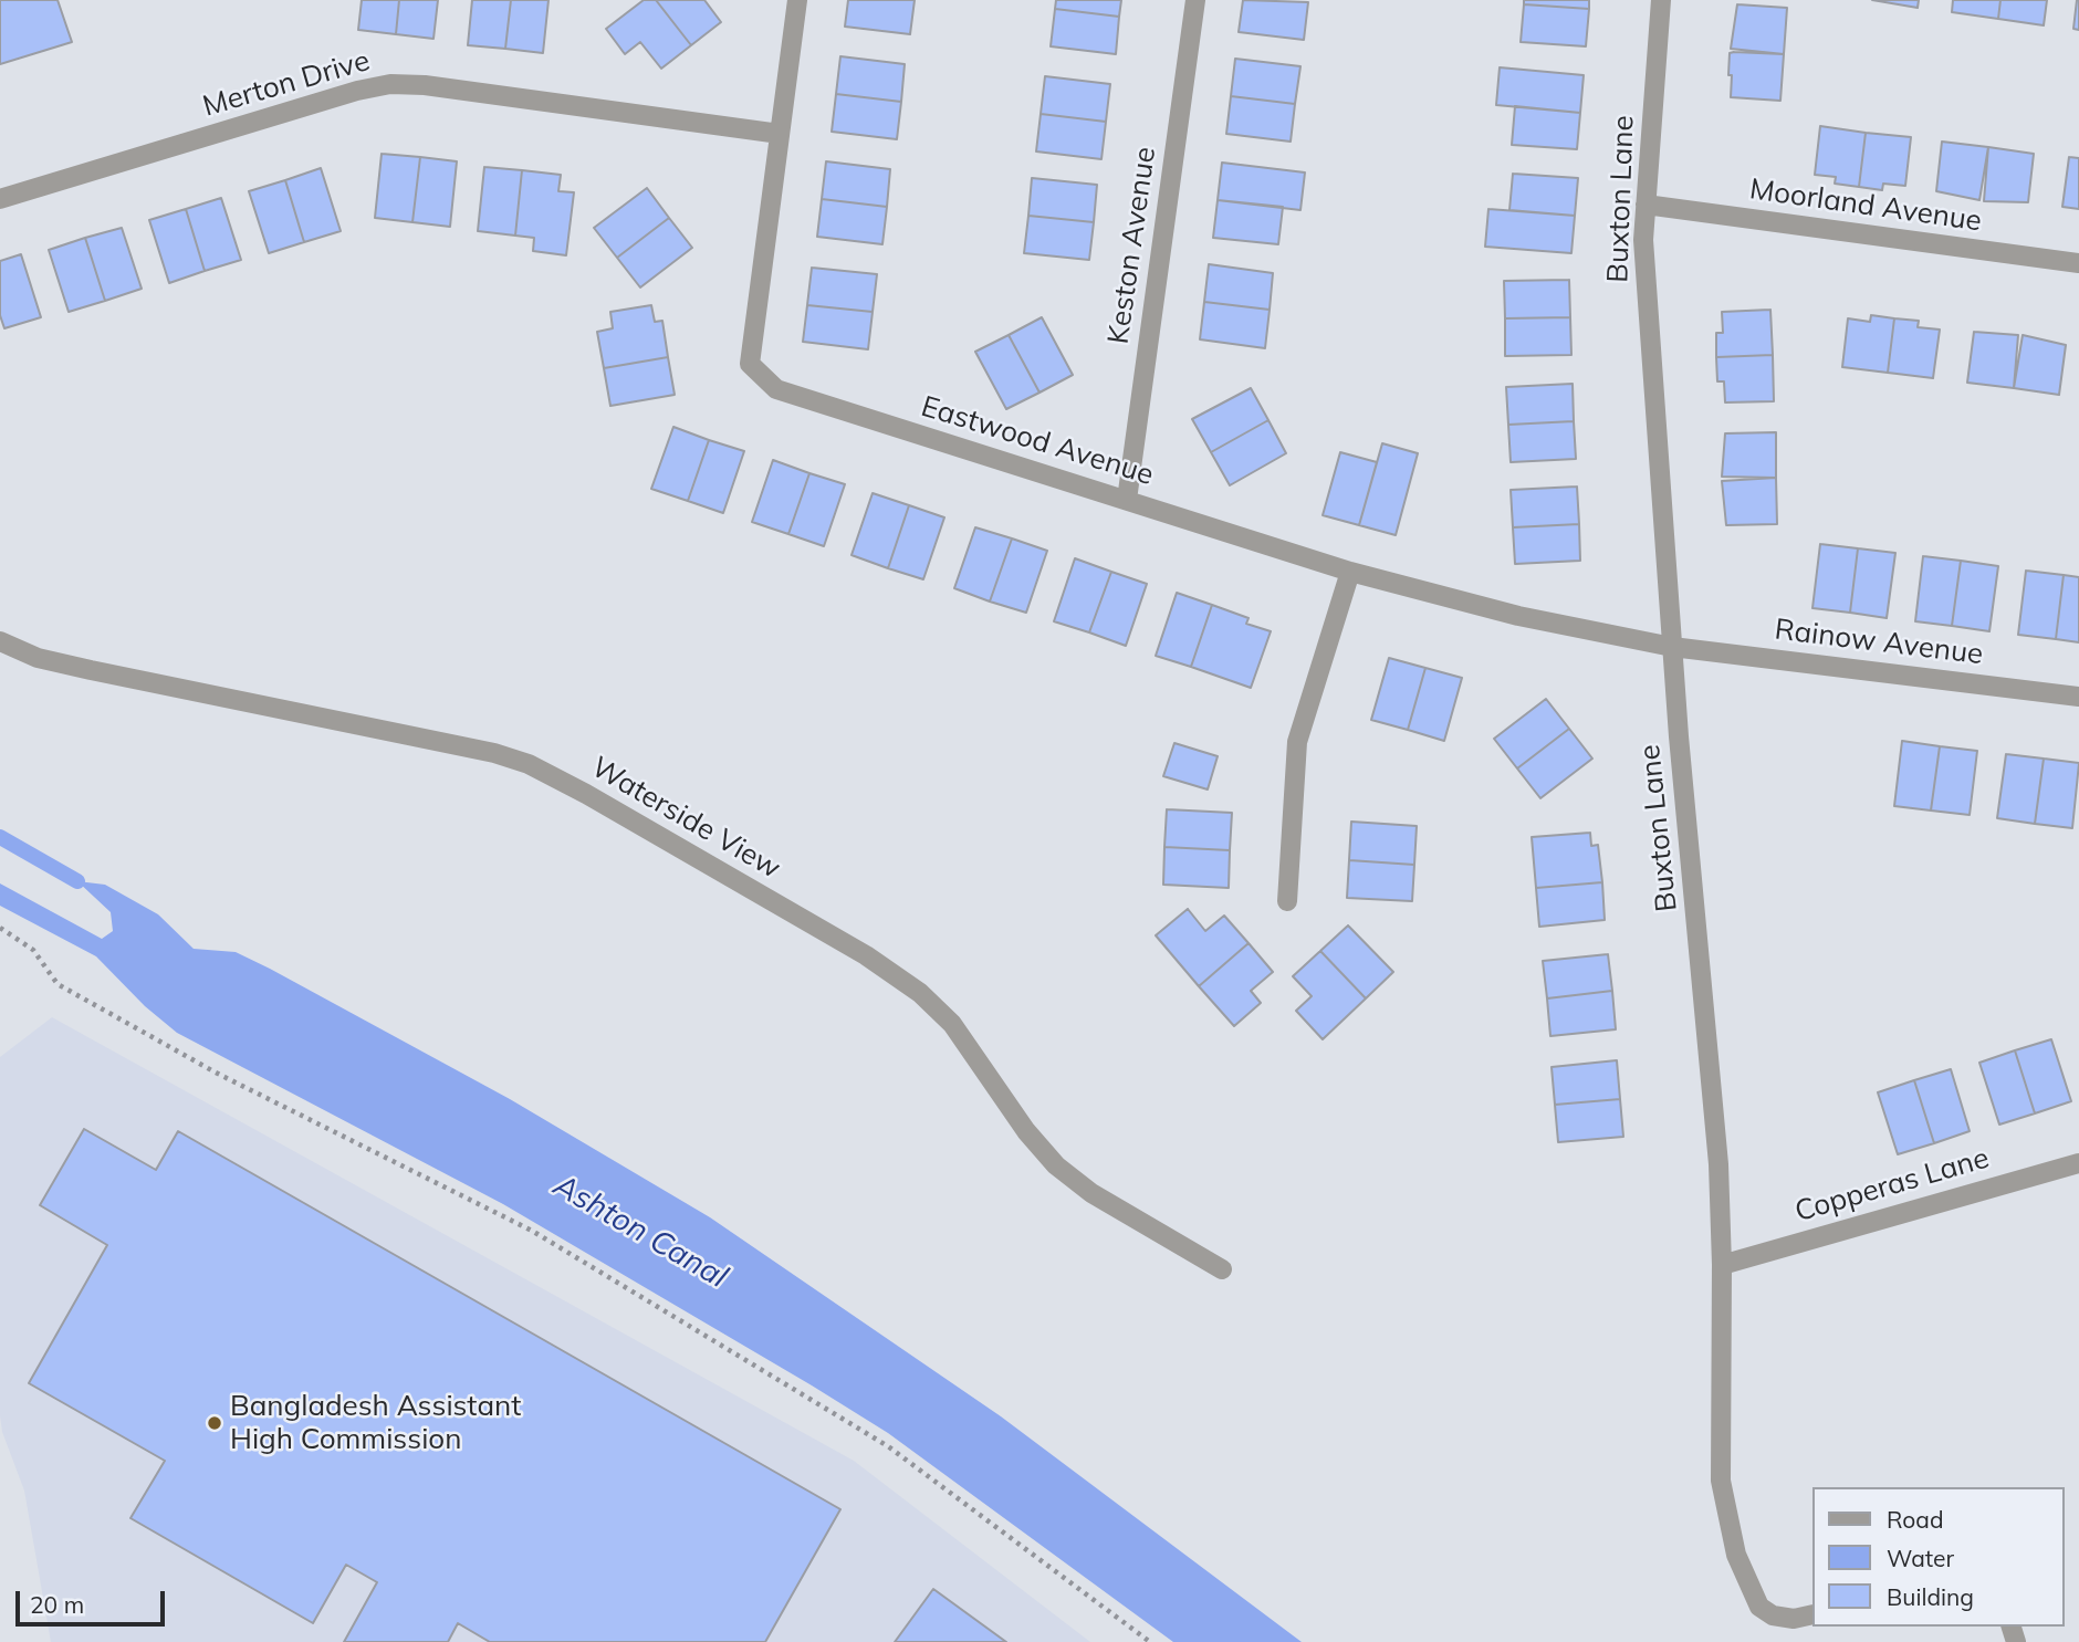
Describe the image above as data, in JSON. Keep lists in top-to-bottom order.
{
  "streets": {
    "street": [
      "Merton Drive",
      "Buxton Lane",
      "Moorland Avenue",
      "Keston Avenue",
      "Eastwood Avenue",
      "Rainow Avenue",
      "Waterside View",
      "Copperas Lane"
    ]
  },
  "crossings": [
    ["Merton Drive", "Eastwood Avenue"],
    ["Buxton Lane", "Moorland Avenue"],
    ["Buxton Lane", "Eastwood Avenue"],
    ["Buxton Lane", "Rainow Avenue"],
    ["Buxton Lane", "Copperas Lane"],
    ["Keston Avenue", "Eastwood Avenue"],
    ["Eastwood Avenue", "Rainow Avenue"]
  ],
  "water": ["Ashton Canal"],
  "places": ["Bangladesh Assistant High Commission"],
  "legend": ["Road", "Water", "Building"],
  "scale_bar": "20 m"
}
